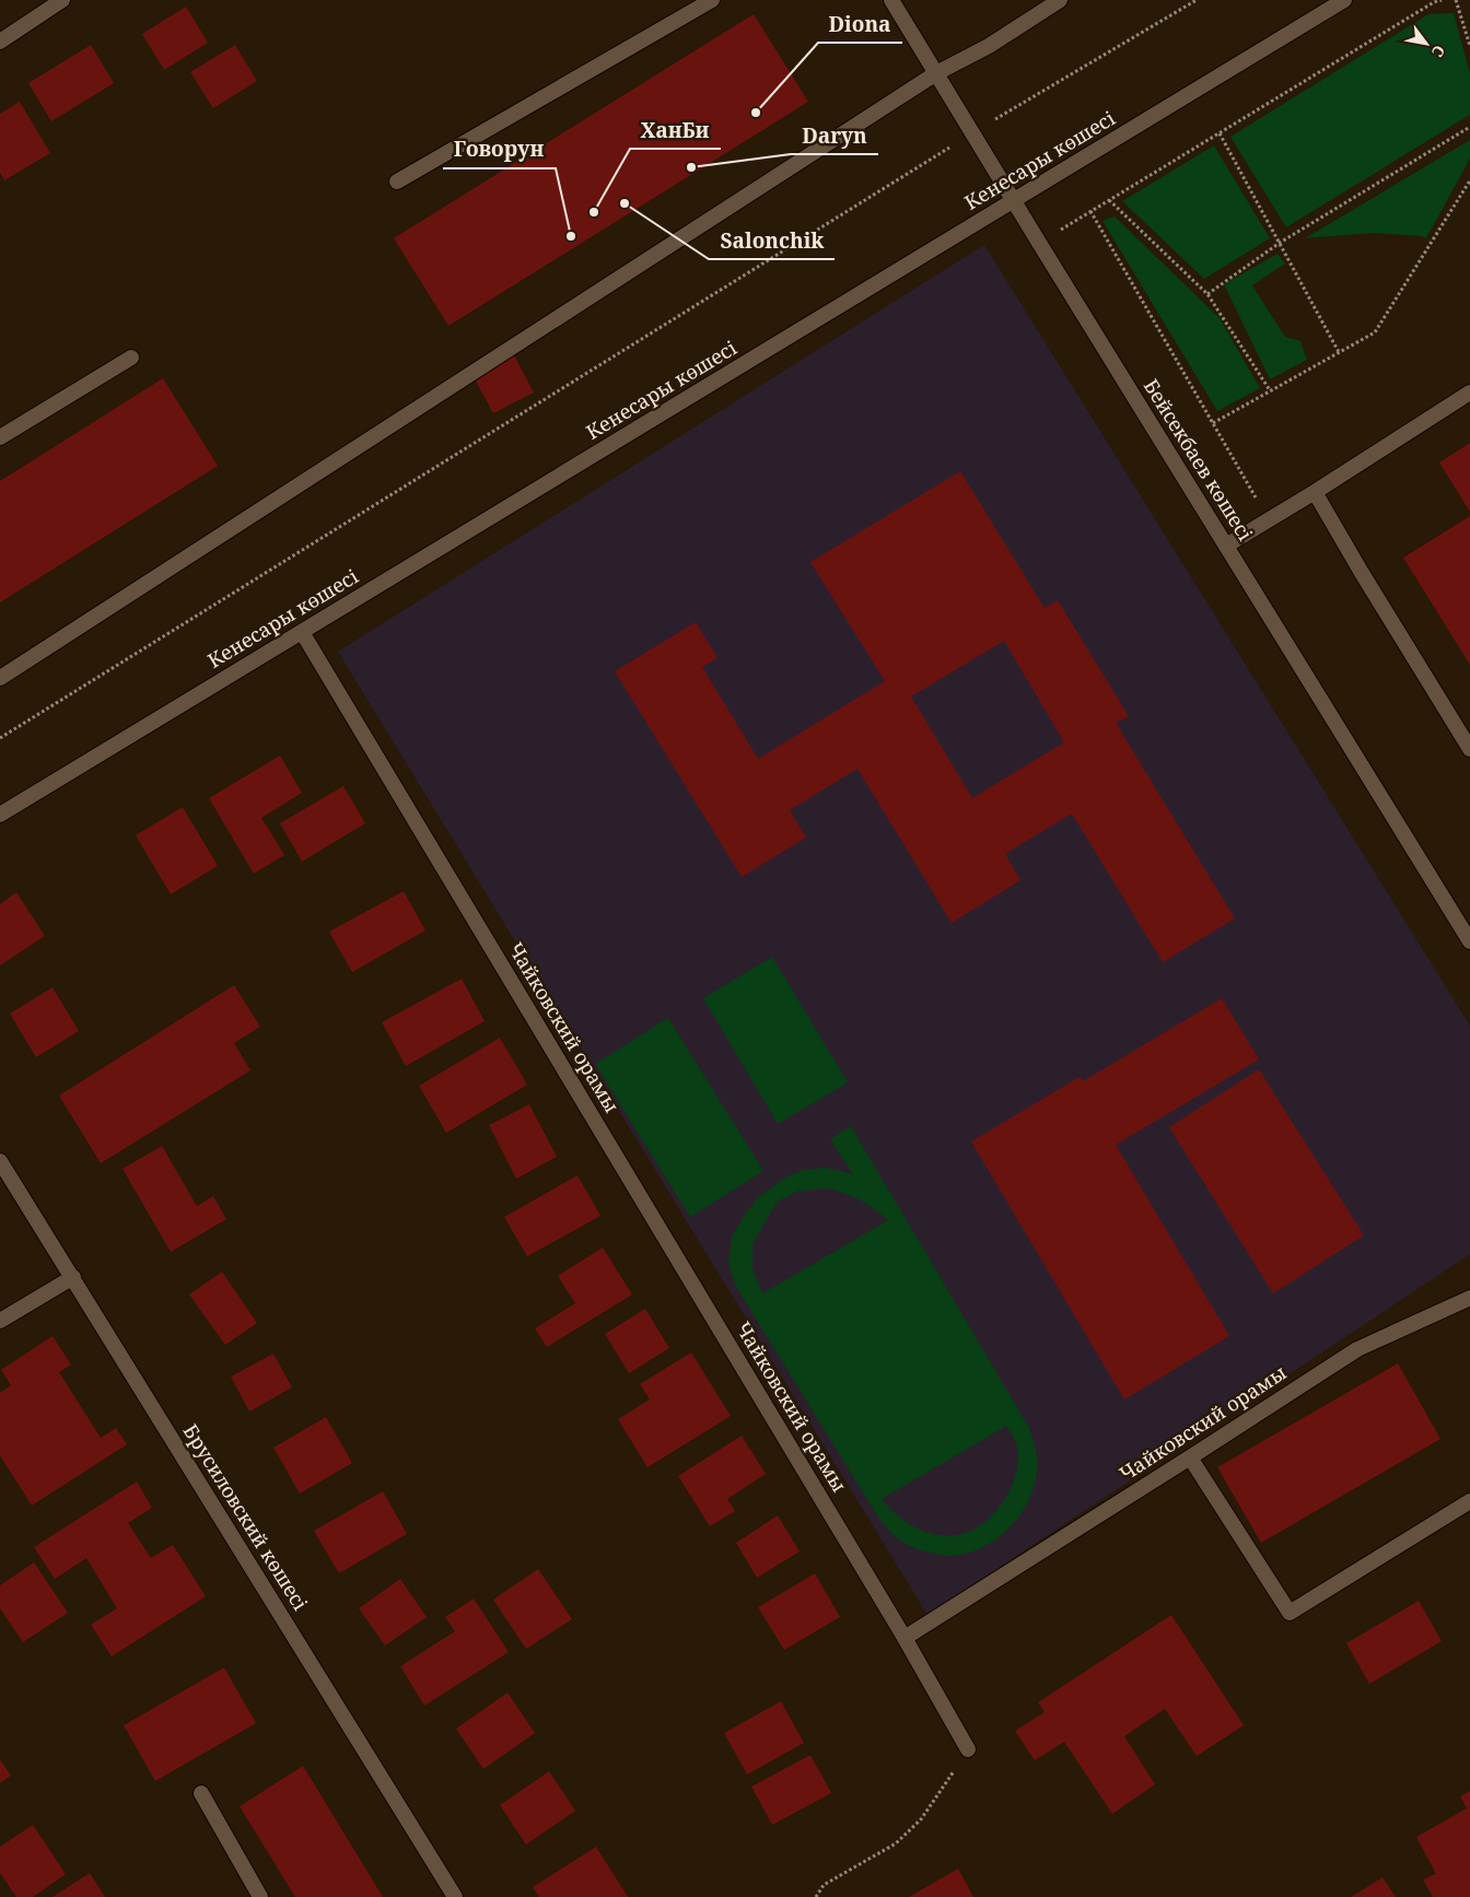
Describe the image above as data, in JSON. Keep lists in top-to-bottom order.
{
  "streets": {
    "street": [
      "Кенесары көшесі",
      "Бейсекбаев көшесі",
      "Чайковский орамы",
      "Брусиловский көшесі"
    ]
  },
  "crossings": [
    ["Кенесары көшесі", "Бейсекбаев көшесі"],
    ["Кенесары көшесі", "Чайковский орамы"]
  ],
  "places": [
    "Diona",
    "Daryn",
    "Salonchik",
    "ХанБи",
    "Говорун"
  ],
  "north": "bottom right"
}
